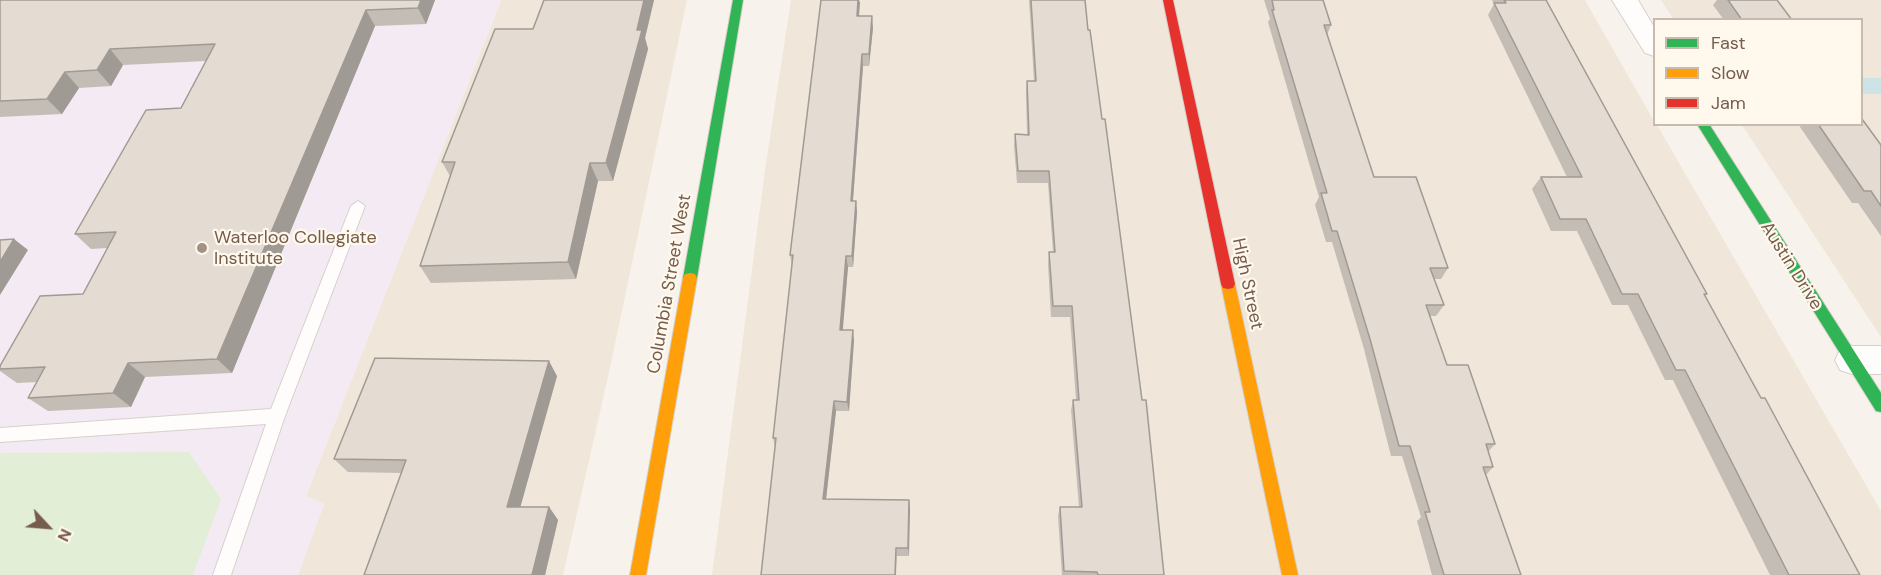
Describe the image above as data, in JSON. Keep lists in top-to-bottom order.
{
  "streets": {
    "street": ["Austin Drive", "Columbia Street West", "High Street"]
  },
  "places": ["Waterloo Collegiate Institute"],
  "legend": ["Fast", "Slow", "Jam"],
  "north": "bottom right"
}
